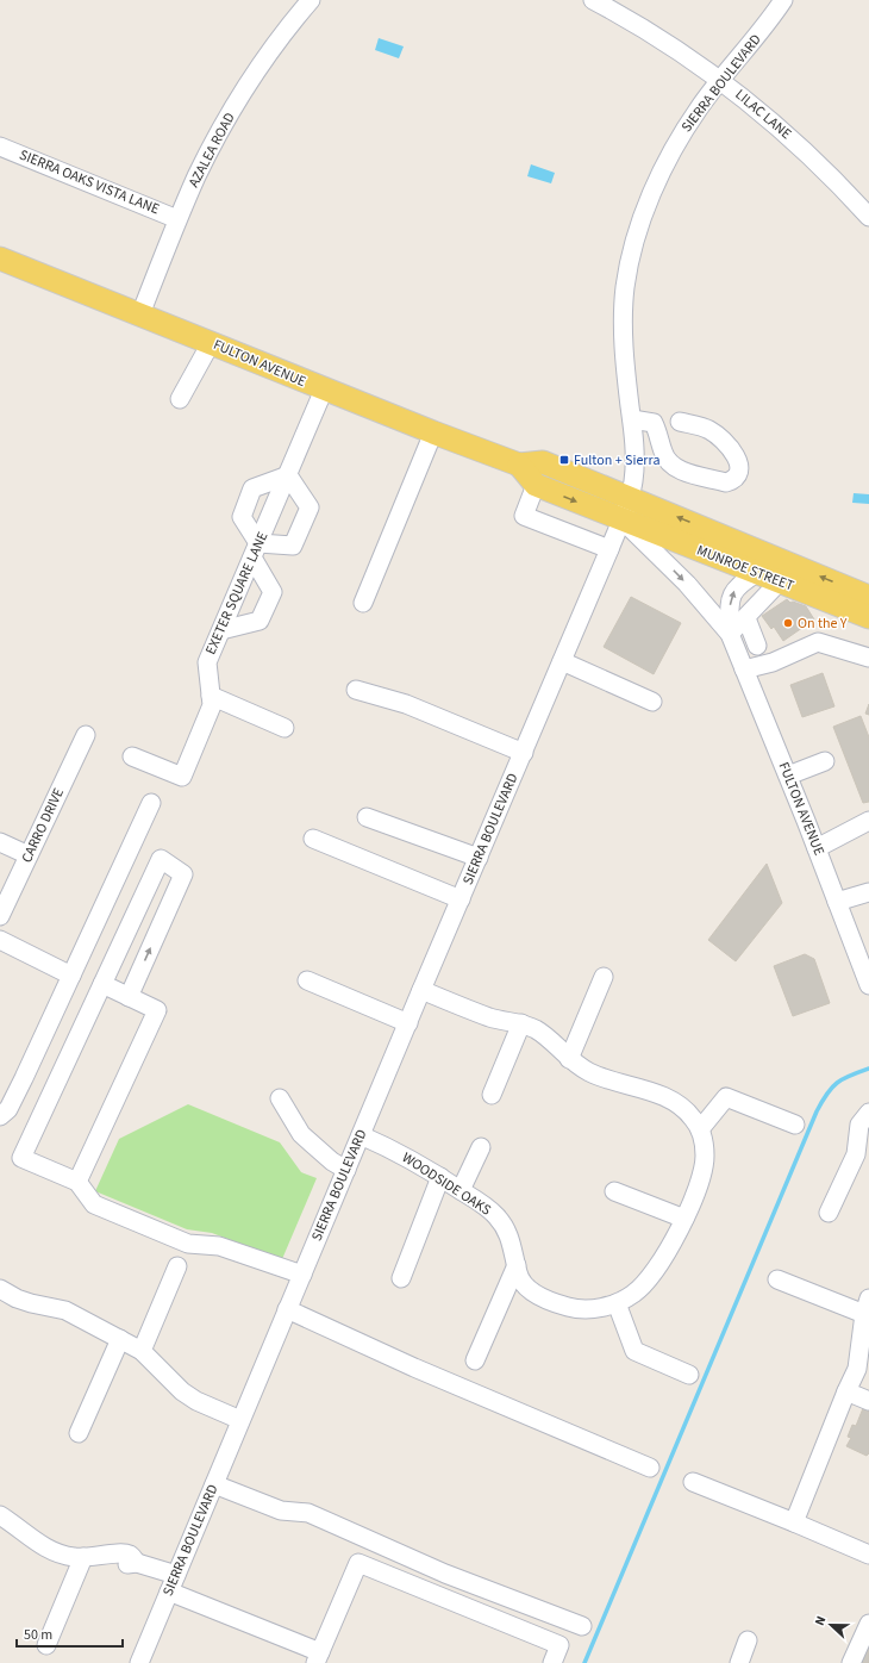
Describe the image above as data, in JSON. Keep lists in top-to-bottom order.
{
  "streets": {
    "main road": ["FULTON AVENUE", "MUNROE STREET"],
    "street": [
      "SIERRA BOULEVARD",
      "LILAC LANE",
      "AZALEA ROAD",
      "SIERRA OAKS VISTA LANE",
      "EXETER SQUARE LANE",
      "CARRO DRIVE",
      "WOODSIDE OAKS"
    ]
  },
  "crossings": [
    ["SIERRA BOULEVARD", "LILAC LANE"],
    ["SIERRA BOULEVARD", "FULTON AVENUE"],
    ["SIERRA BOULEVARD", "MUNROE STREET"],
    ["SIERRA BOULEVARD", "WOODSIDE OAKS"],
    ["AZALEA ROAD", "SIERRA OAKS VISTA LANE"],
    ["AZALEA ROAD", "FULTON AVENUE"],
    ["FULTON AVENUE", "MUNROE STREET"],
    ["FULTON AVENUE", "EXETER SQUARE LANE"]
  ],
  "places": {
    "transit": ["Fulton + Sierra"],
    "other": ["On the Y"]
  },
  "scale_bar": "50 m",
  "north": "left"
}
